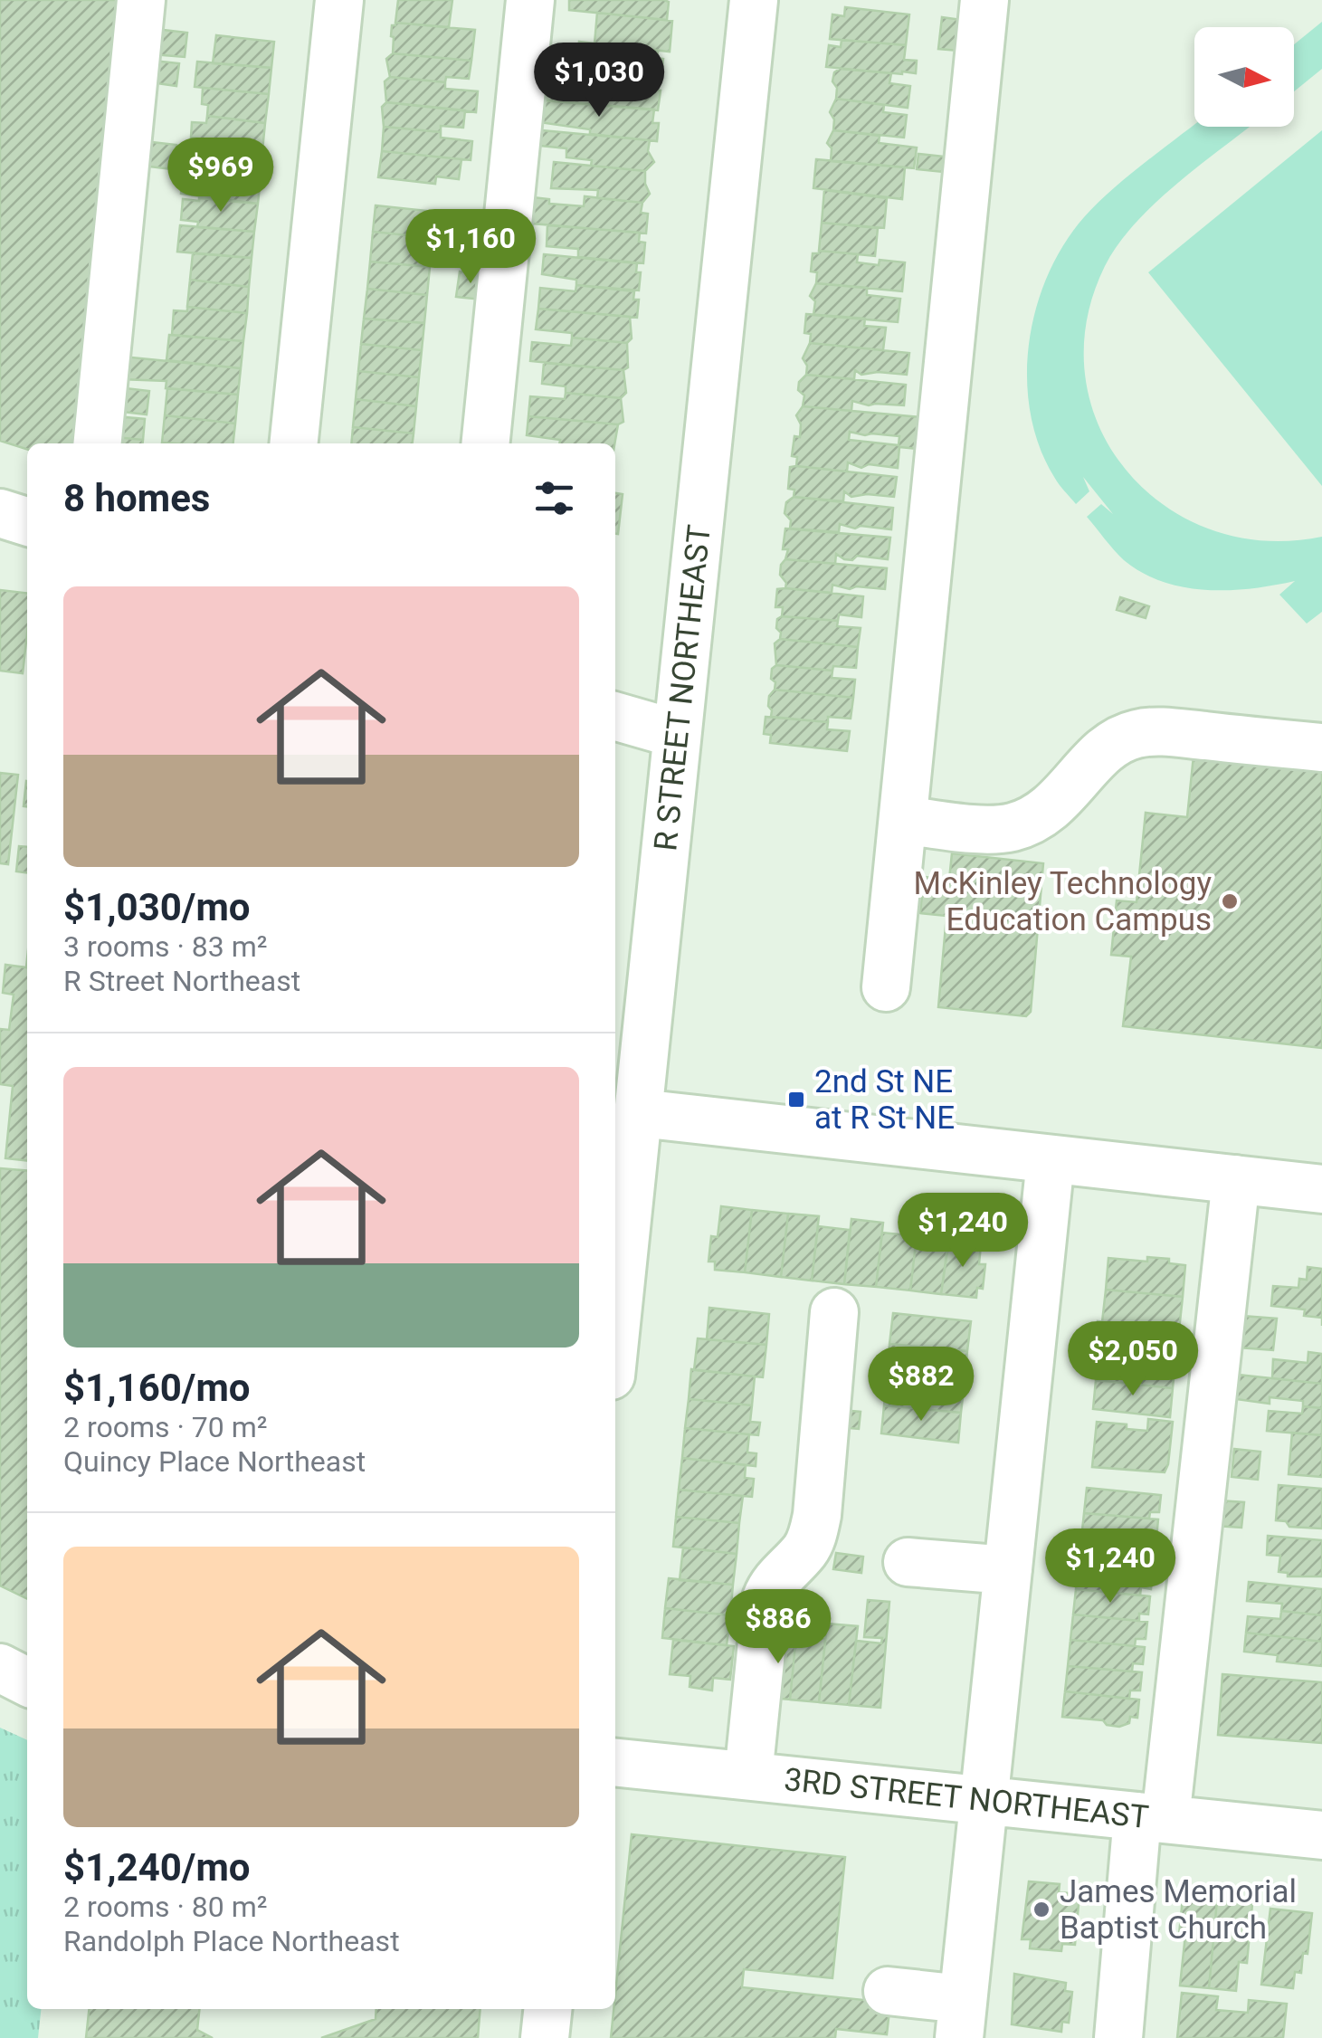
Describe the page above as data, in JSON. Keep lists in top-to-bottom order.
{
  "streets": {
    "street": ["R STREET NORTHEAST", "3RD STREET NORTHEAST"]
  },
  "places": {
    "other": ["McKinley Technology Education Campus", "James Memorial Baptist Church"],
    "transit": ["2nd St NE at R St NE"]
  },
  "north": "right",
  "page": {
    "price": [
      "$1,030",
      "$969",
      "$1,160",
      "$1,240",
      "$2,050",
      "$882",
      "$1,240",
      "$886"
    ],
    "heading": "8 homes",
    "list": [
      {
        "name": "$1,030/mo",
        "note": "3 rooms · 83 m² · R Street Northeast"
      },
      {
        "name": "$1,160/mo",
        "note": "2 rooms · 70 m² · Quincy Place Northeast"
      },
      {
        "name": "$1,240/mo",
        "note": "2 rooms · 80 m² · Randolph Place Northeast"
      }
    ]
  }
}
